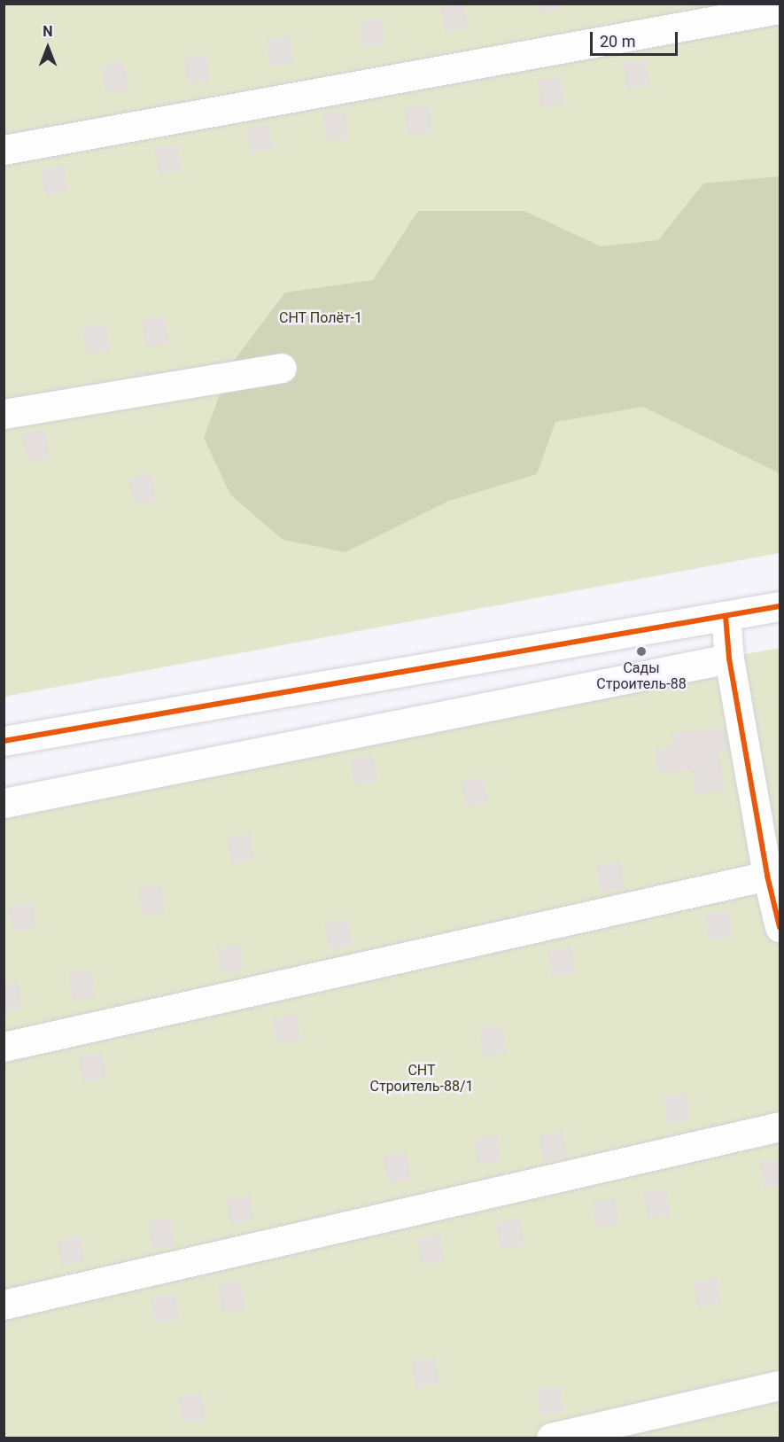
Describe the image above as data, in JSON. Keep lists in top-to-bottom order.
{
  "parks": ["СНТ Полёт-1", "СНТ Строитель-88/1"],
  "places": ["Сады Строитель-88"],
  "scale_bar": "20 m",
  "north": "top"
}
